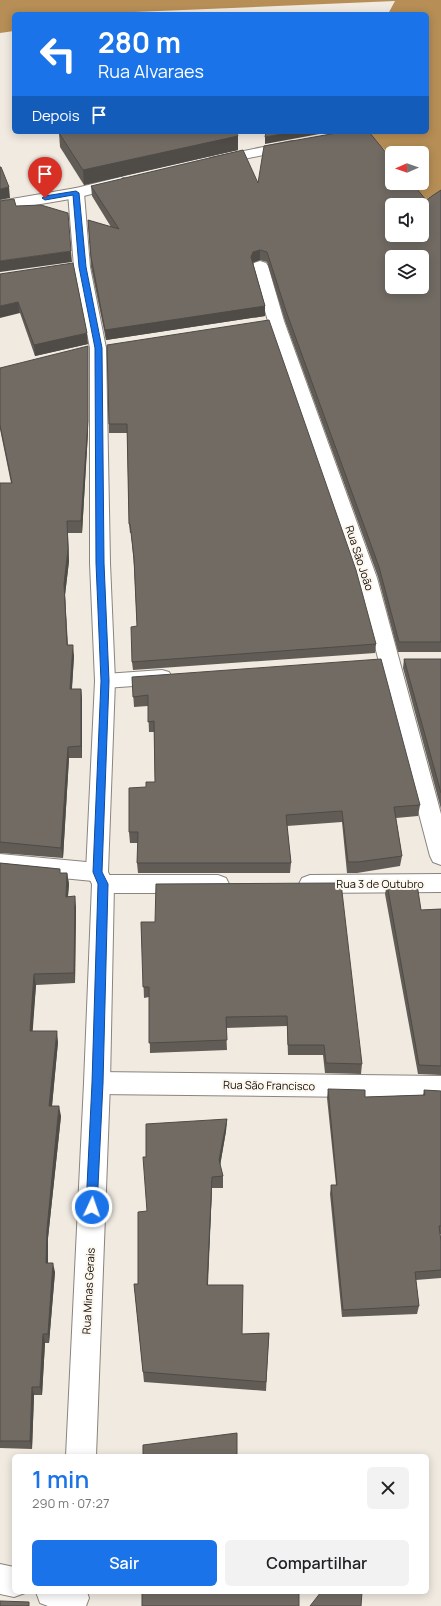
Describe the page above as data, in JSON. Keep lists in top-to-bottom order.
{
  "streets": {
    "street": [
      "Rua São João",
      "Rua 3 de Outubro",
      "Rua São Francisco",
      "Rua Minas Gerais"
    ]
  },
  "crossings": [
    ["Rua São Francisco", "Rua Minas Gerais"]
  ],
  "north": "left",
  "page": {
    "turn": ["280 m", "Rua Alvaraes"],
    "then": "Depois",
    "heading": ["1 min", "290 m · 07:27"],
    "buttons": ["Sair", "Compartilhar"]
  }
}
